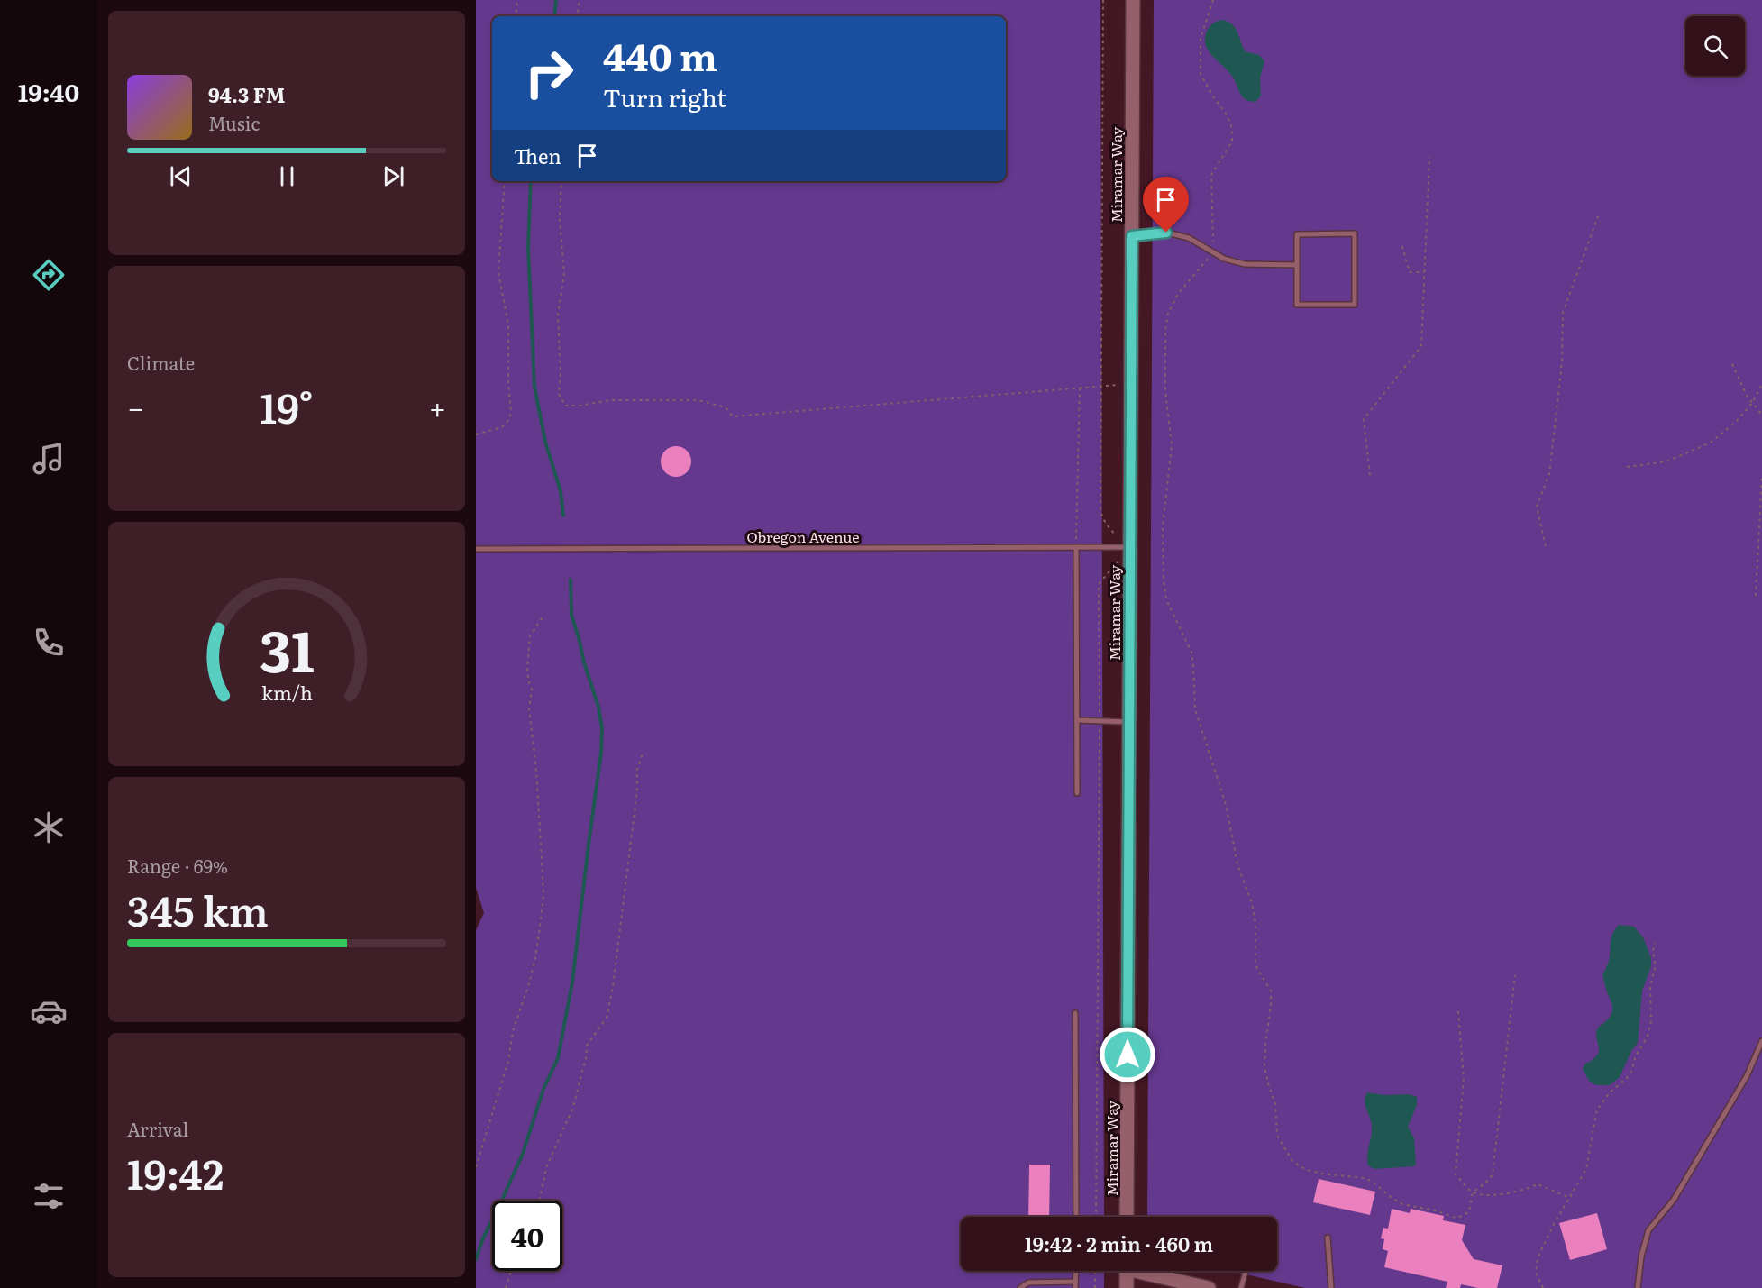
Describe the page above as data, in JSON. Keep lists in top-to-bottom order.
{
  "streets": {
    "street": ["Miramar Way"],
    "lane": ["Obregon Avenue"]
  },
  "crossings": [
    ["Miramar Way", "Obregon Avenue"]
  ],
  "page": {
    "tabs": "19:40",
    "turn": ["440 m", "Turn right"],
    "song": ["94.3 FM", "Music"],
    "then": "Then",
    "tile": [
      "Climate",
      ["Range · 69%", "345 km"],
      ["Arrival", "19:42"]
    ],
    "heat": ["−", "19°", "+"],
    "limit": "40",
    "trip": "19:42 · 2 min · 460 m",
    "gauge": ["31", "km/h"]
  }
}
